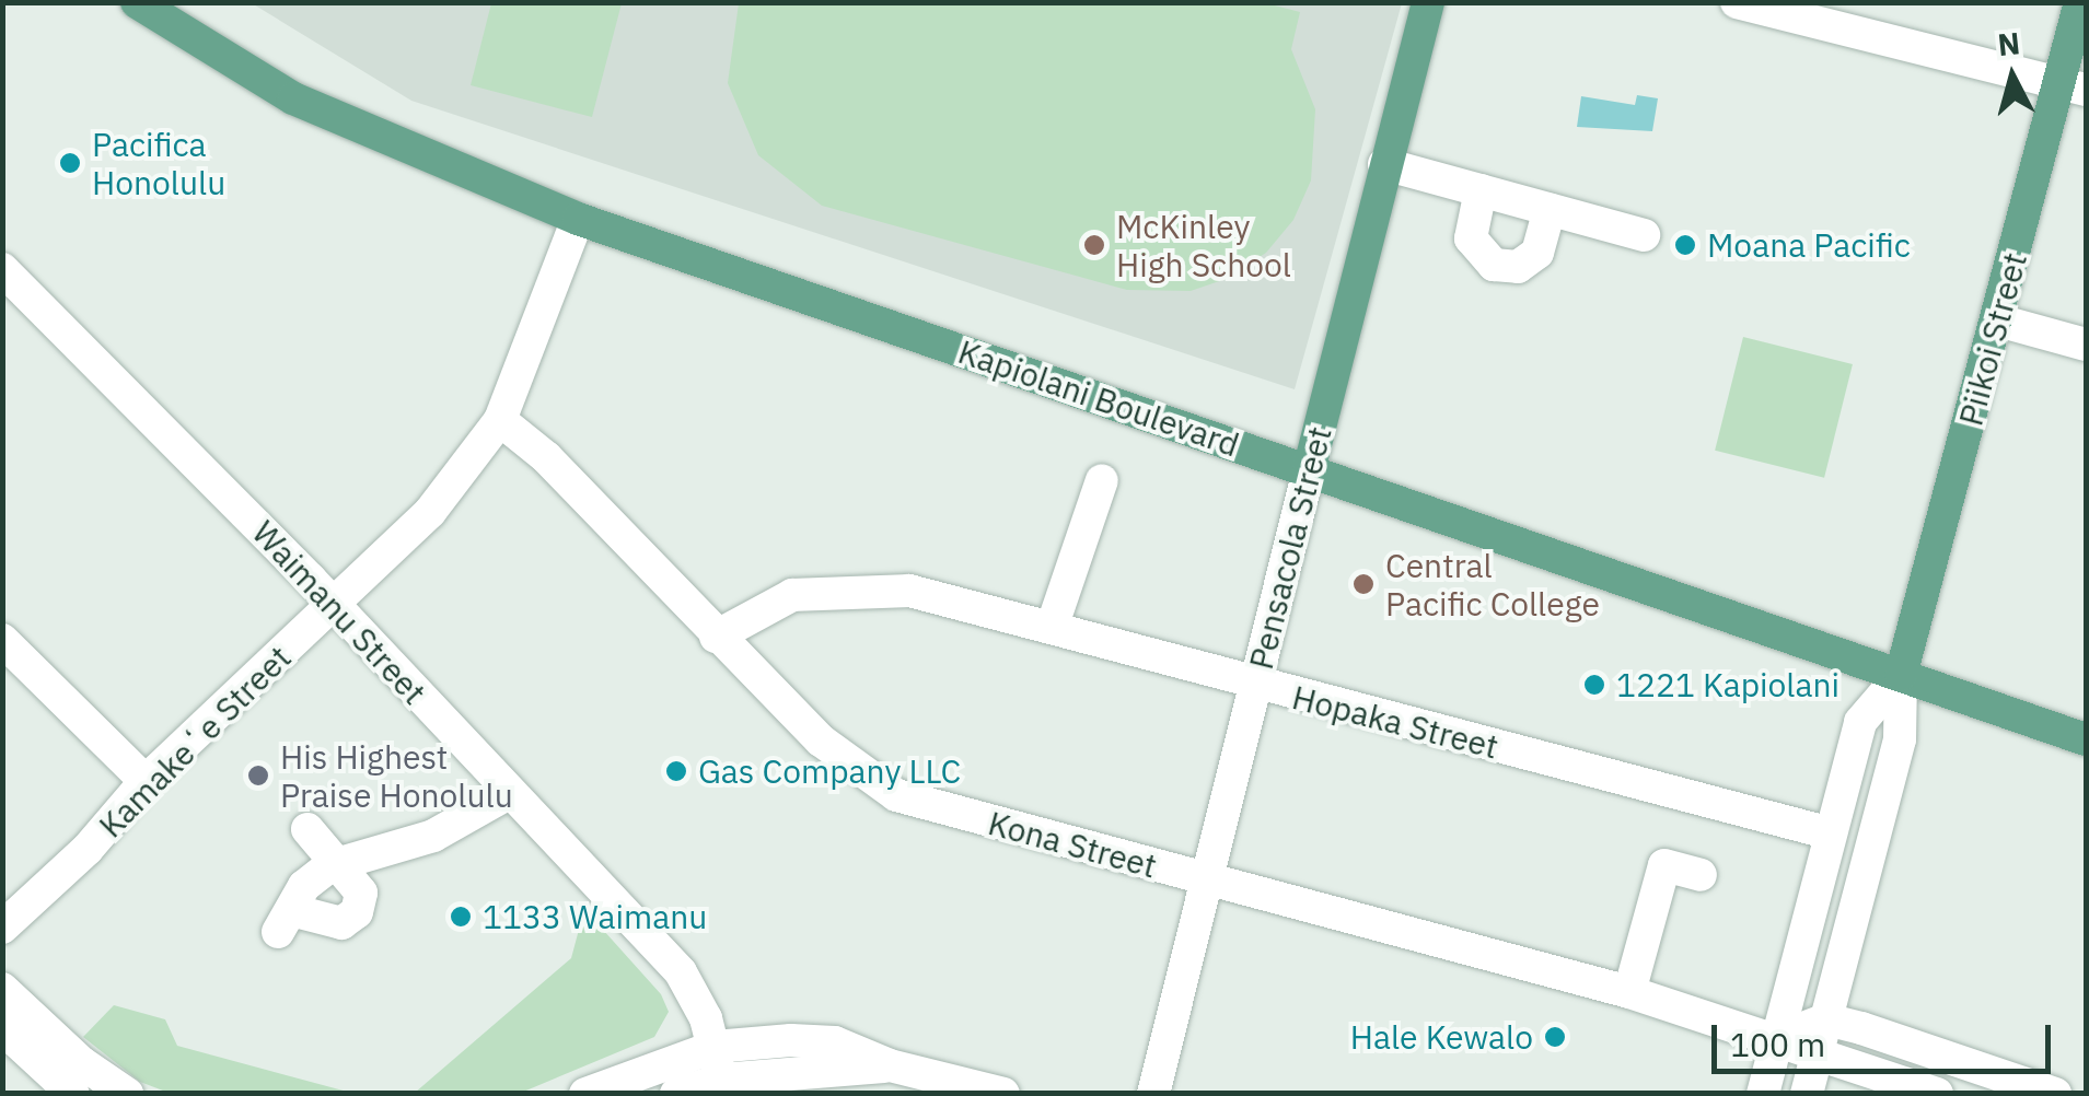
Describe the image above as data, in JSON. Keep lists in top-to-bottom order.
{
  "streets": {
    "main road": ["Piikoi Street", "Kapiolani Boulevard", "Pensacola Street"],
    "street": [
      "Waimanu Street",
      "Hopaka Street",
      "Kamakeʻe Street",
      "Kona Street"
    ]
  },
  "crossings": [
    ["Piikoi Street", "Kapiolani Boulevard"],
    ["Piikoi Street", "Hopaka Street"],
    ["Piikoi Street", "Kona Street"],
    ["Kapiolani Boulevard", "Pensacola Street"],
    ["Kapiolani Boulevard", "Kamakeʻe Street"],
    ["Pensacola Street", "Hopaka Street"],
    ["Pensacola Street", "Kona Street"],
    ["Waimanu Street", "Kamakeʻe Street"],
    ["Hopaka Street", "Kona Street"],
    ["Kamakeʻe Street", "Kona Street"]
  ],
  "places": [
    "Pacifica Honolulu",
    "McKinley High School",
    "Moana Pacific",
    "Central Pacific College",
    "1221 Kapiolani",
    "Gas Company LLC",
    "His Highest Praise Honolulu",
    "1133 Waimanu",
    "Hale Kewalo"
  ],
  "scale_bar": "100 m",
  "north": "top"
}
